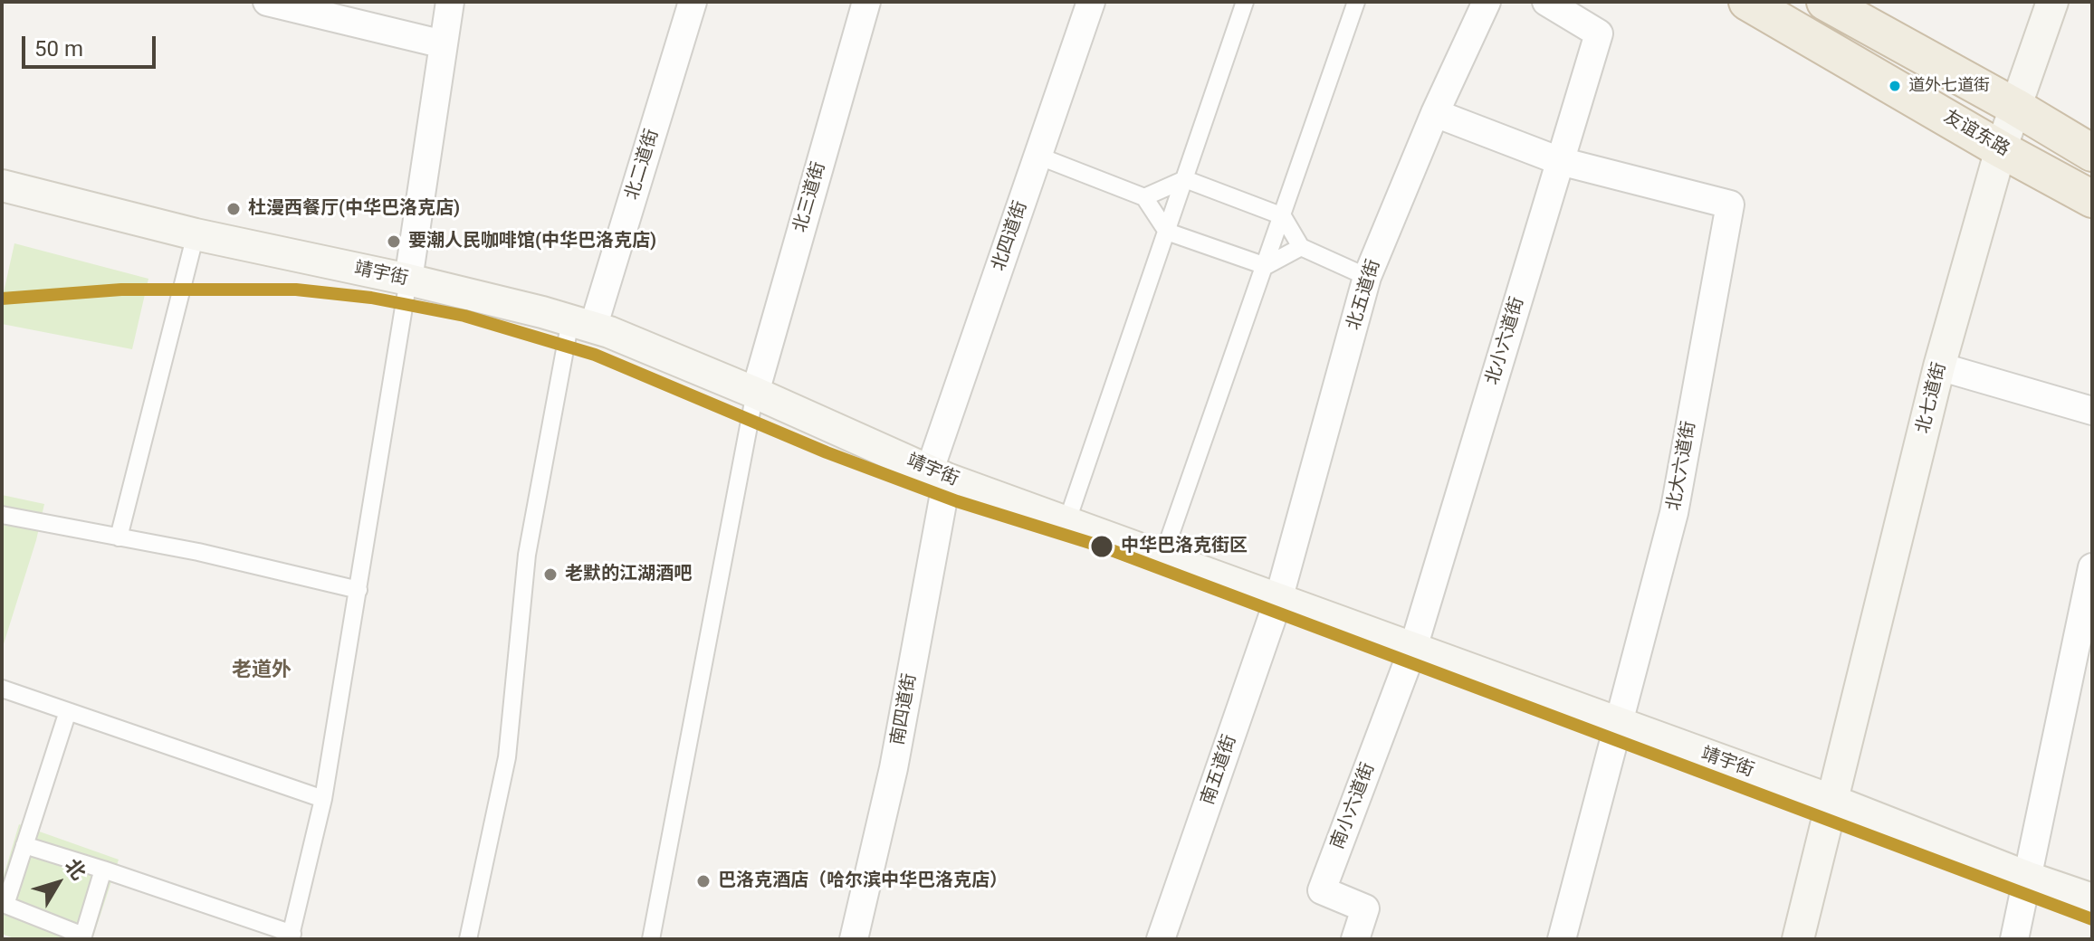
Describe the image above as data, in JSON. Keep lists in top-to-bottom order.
{
  "streets": {
    "highway": ["友谊东路"],
    "main road": ["靖宇街", "北七道街"],
    "street": [
      "北二道街",
      "北三道街",
      "北四道街",
      "北五道街",
      "北小六道街",
      "北大六道街",
      "南四道街",
      "南五道街",
      "南小六道街"
    ]
  },
  "crossings": [
    ["友谊东路", "北七道街"],
    ["北二道街", "靖宇街"],
    ["北三道街", "靖宇街"],
    ["北四道街", "靖宇街"],
    ["北四道街", "南四道街"],
    ["靖宇街", "北五道街"],
    ["靖宇街", "北小六道街"],
    ["靖宇街", "北七道街"],
    ["靖宇街", "北大六道街"],
    ["靖宇街", "南四道街"],
    ["靖宇街", "南五道街"],
    ["靖宇街", "南小六道街"],
    ["北五道街", "南五道街"],
    ["北小六道街", "北大六道街"],
    ["北小六道街", "南小六道街"]
  ],
  "districts": ["老道外"],
  "places": [
    "道外七道街",
    "杜漫西餐厅(中华巴洛克店)",
    "要潮人民咖啡馆(中华巴洛克店)",
    "中华巴洛克街区",
    "老默的江湖酒吧",
    "巴洛克酒店（哈尔滨中华巴洛克店）"
  ],
  "scale_bar": "50 m",
  "north": "top right"
}
